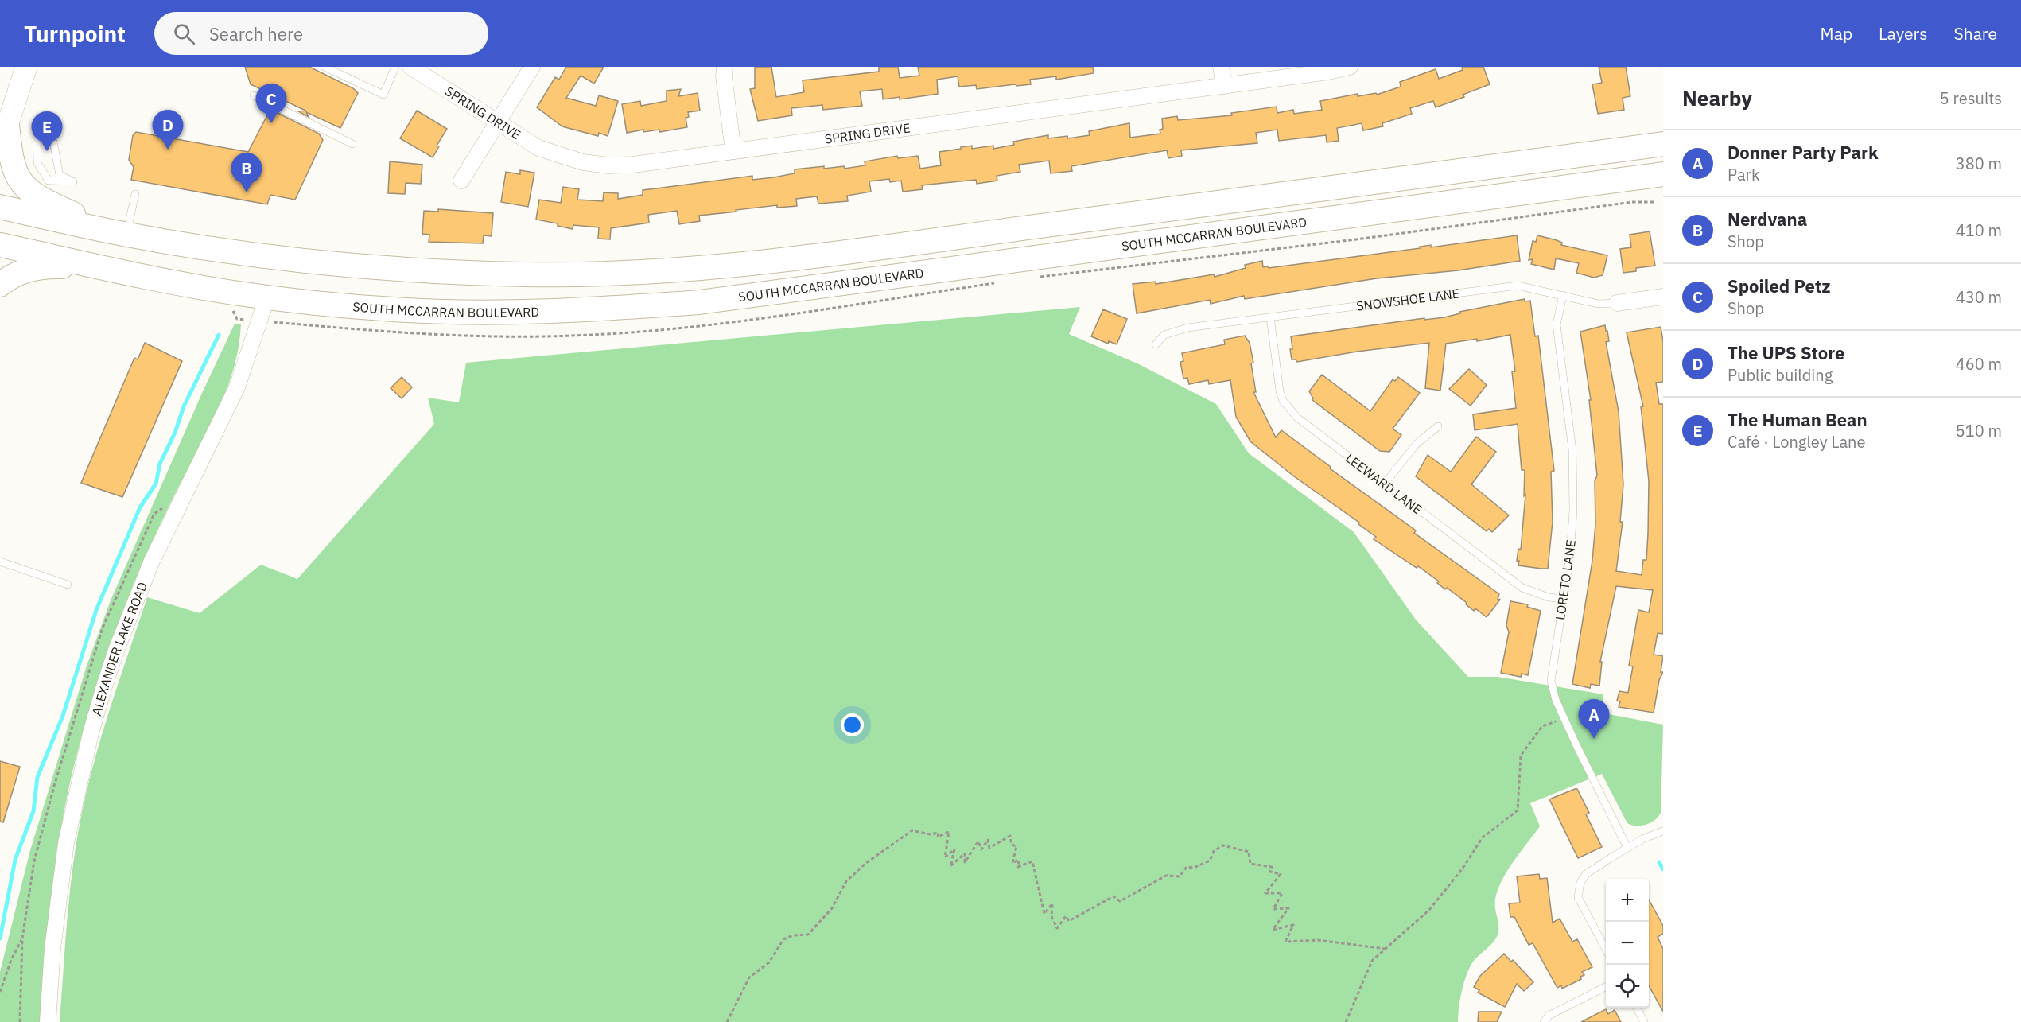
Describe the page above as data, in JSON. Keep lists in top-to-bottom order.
{
  "streets": {
    "main road": ["SOUTH MCCARRAN BOULEVARD"],
    "street": ["SPRING DRIVE", "SNOWSHOE LANE", "ALEXANDER LAKE ROAD"],
    "lane": ["LEEWARD LANE", "LORETO LANE"]
  },
  "crossings": [
    ["SOUTH MCCARRAN BOULEVARD", "ALEXANDER LAKE ROAD"],
    ["SNOWSHOE LANE", "LEEWARD LANE"],
    ["SNOWSHOE LANE", "LORETO LANE"],
    ["LEEWARD LANE", "LORETO LANE"]
  ],
  "page": {
    "header": "Turnpoint",
    "search": "Search here",
    "nav": ["Map", "Layers", "Share"],
    "heading": ["Nearby", "5 results"],
    "pins": [
      "C",
      "D",
      "E",
      "B",
      "A"
    ],
    "list": [
      {
        "mark": "A",
        "name": "Donner Party Park",
        "note": "Park",
        "value": "380 m"
      },
      {
        "mark": "B",
        "name": "Nerdvana",
        "note": "Shop",
        "value": "410 m"
      },
      {
        "mark": "C",
        "name": "Spoiled Petz",
        "note": "Shop",
        "value": "430 m"
      },
      {
        "mark": "D",
        "name": "The UPS Store",
        "note": "Public building",
        "value": "460 m"
      },
      {
        "mark": "E",
        "name": "The Human Bean",
        "note": "Café · Longley Lane",
        "value": "510 m"
      }
    ],
    "map_buttons": ["+", "−"]
  }
}
